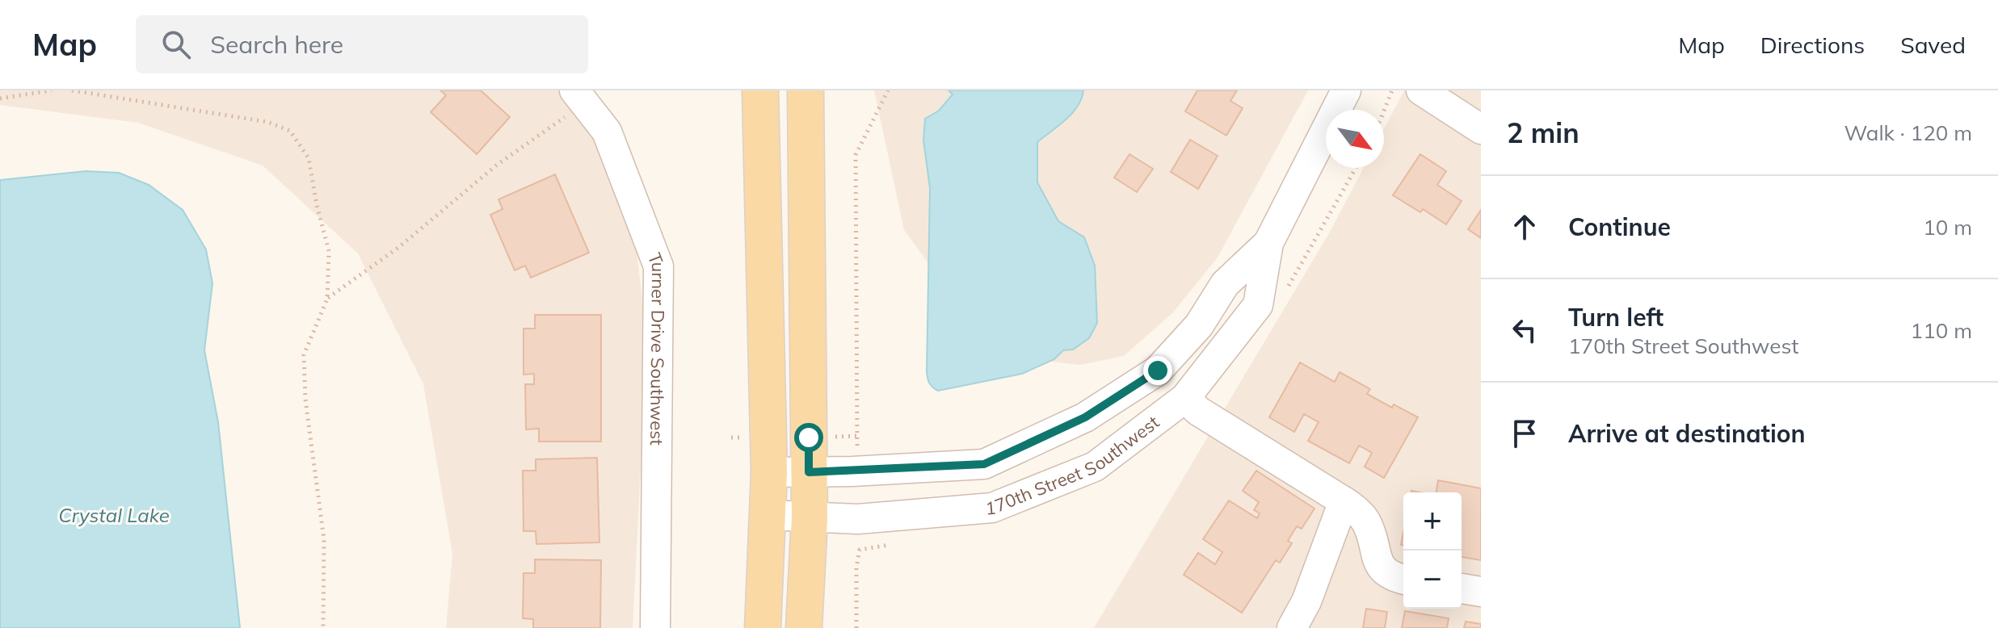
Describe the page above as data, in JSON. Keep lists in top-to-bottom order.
{
  "streets": {
    "street": ["Turner Drive Southwest", "170th Street Southwest"]
  },
  "water": ["Crystal Lake"],
  "north": "bottom right",
  "page": {
    "header": "Map",
    "search": "Search here",
    "nav": ["Map", "Directions", "Saved"],
    "heading": ["2 min", "Walk · 120 m"],
    "list": [
      ["Continue", "10 m"],
      ["Turn left", "170th Street Southwest", "110 m"],
      "Arrive at destination"
    ],
    "map_buttons": ["+", "−"]
  }
}
